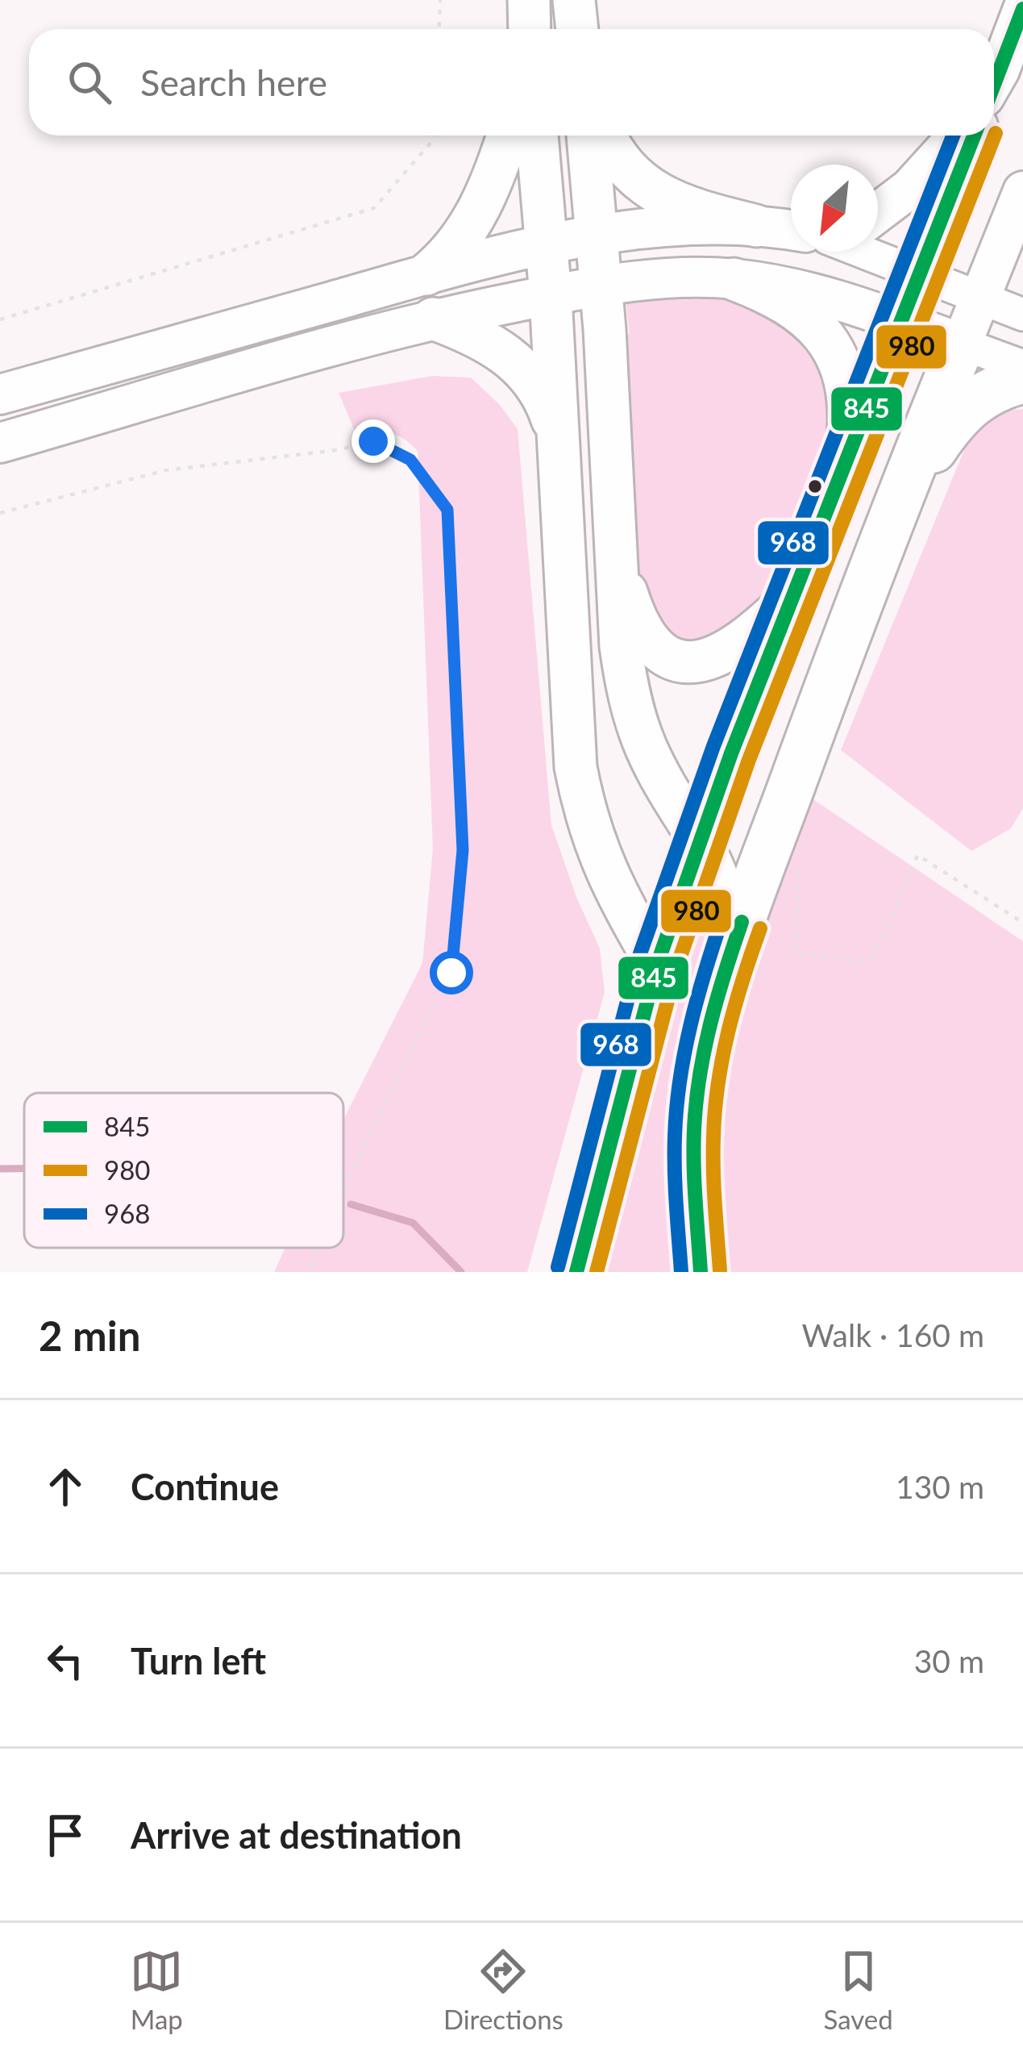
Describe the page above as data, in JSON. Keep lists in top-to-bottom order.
{
  "lines": ["transit line 845", "transit line 980", "transit line 968"],
  "legend": ["845", "980", "968"],
  "north": "bottom left",
  "page": {
    "search": "Search here",
    "heading": ["2 min", "Walk · 160 m"],
    "list": [
      ["Continue", "130 m"],
      ["Turn left", "30 m"],
      "Arrive at destination"
    ],
    "nav": ["Map", "Directions", "Saved"]
  }
}
